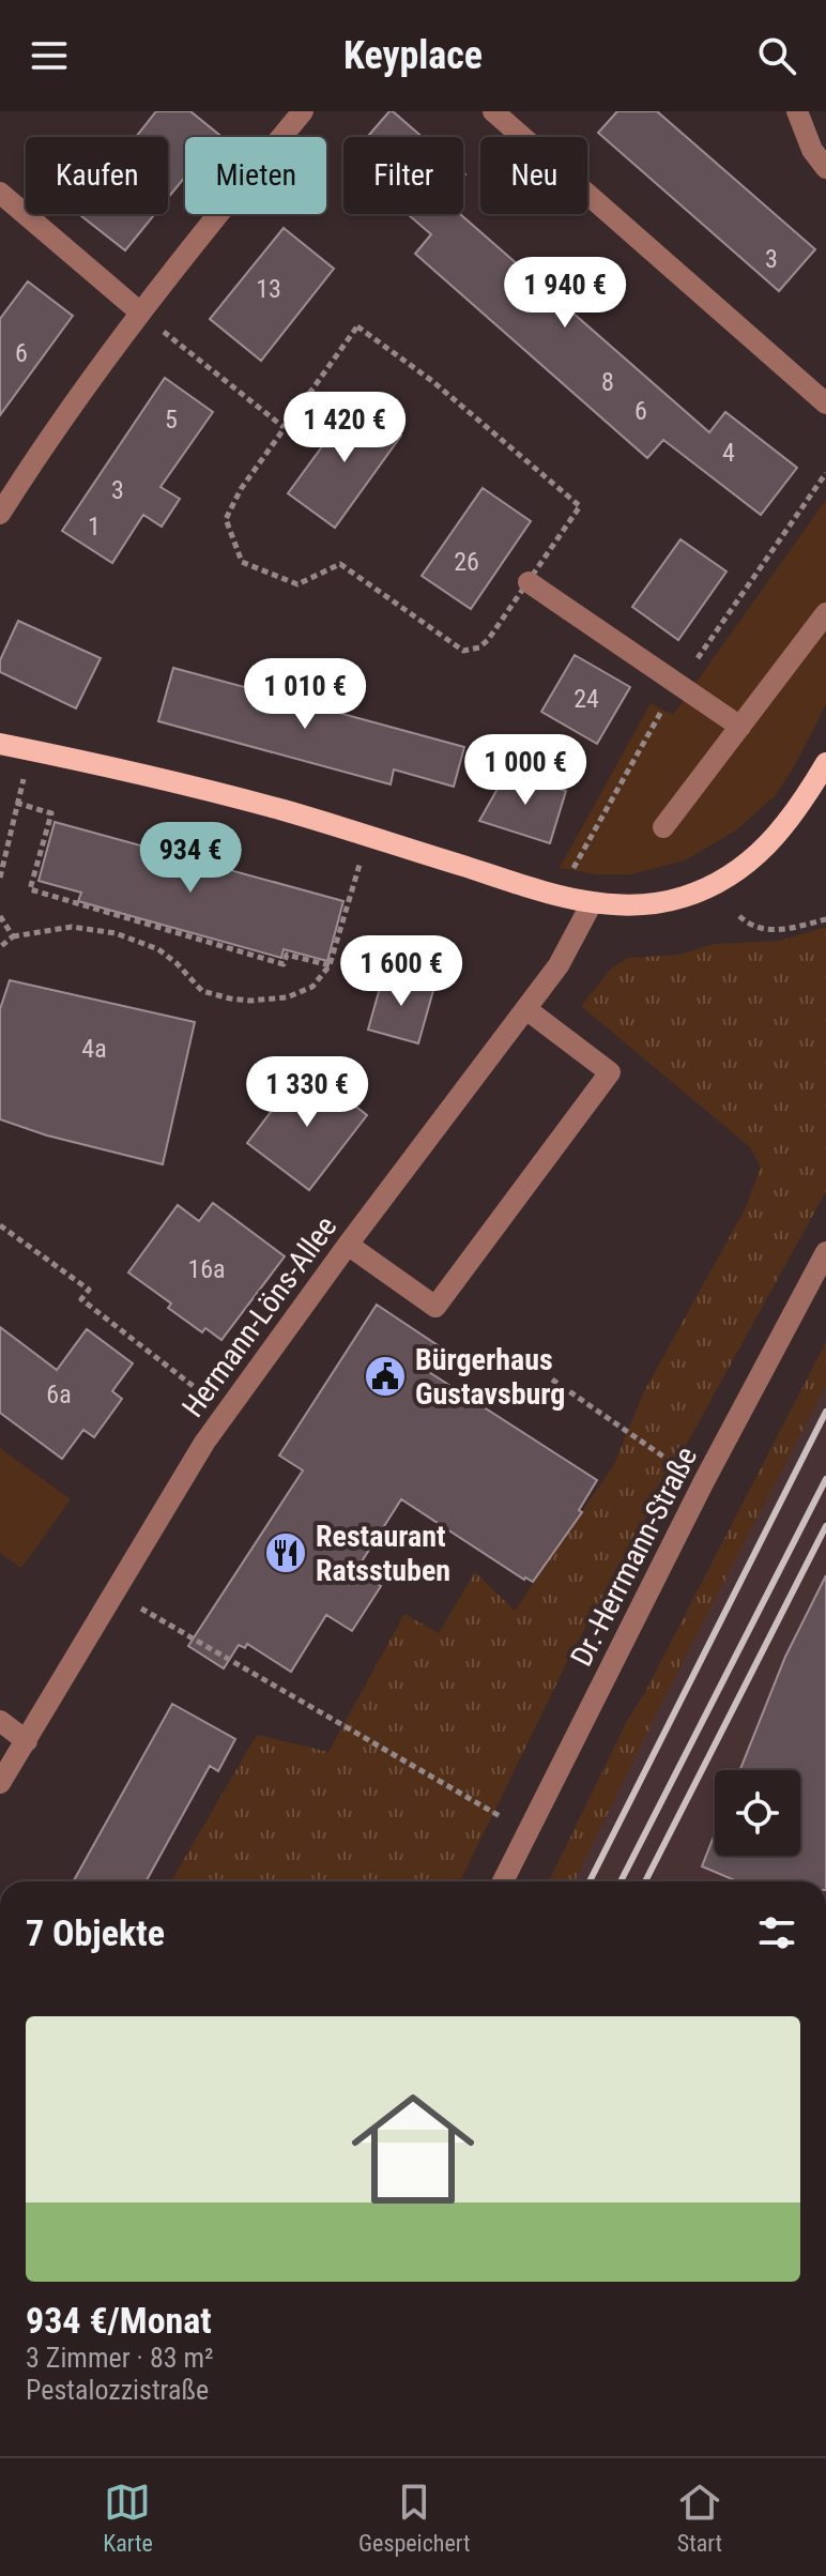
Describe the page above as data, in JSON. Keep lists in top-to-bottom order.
{
  "streets": {
    "street": ["Hermann-Löns-Allee", "Dr.-Herrmann-Straße"]
  },
  "places": {
    "public building": ["Bürgerhaus Gustavsburg"],
    "restaurant": ["Restaurant Ratsstuben"]
  },
  "house_numbers": [
    "3",
    "13",
    "6",
    "8",
    "6",
    "5",
    "4",
    "3",
    "1",
    "26",
    "24",
    "4a",
    "16a",
    "6a"
  ],
  "page": {
    "header": "Keyplace",
    "chip": [
      "Kaufen",
      "Mieten",
      "Filter",
      "Neu"
    ],
    "price": [
      "1 940 €",
      "1 420 €",
      "1 010 €",
      "1 000 €",
      "934 €",
      "1 600 €",
      "1 330 €"
    ],
    "heading": "7 Objekte",
    "list": [
      {
        "name": "934 €/Monat",
        "note": "3 Zimmer · 83 m² · Pestalozzistraße"
      }
    ],
    "tabs": ["Karte", "Gespeichert", "Start"]
  }
}
